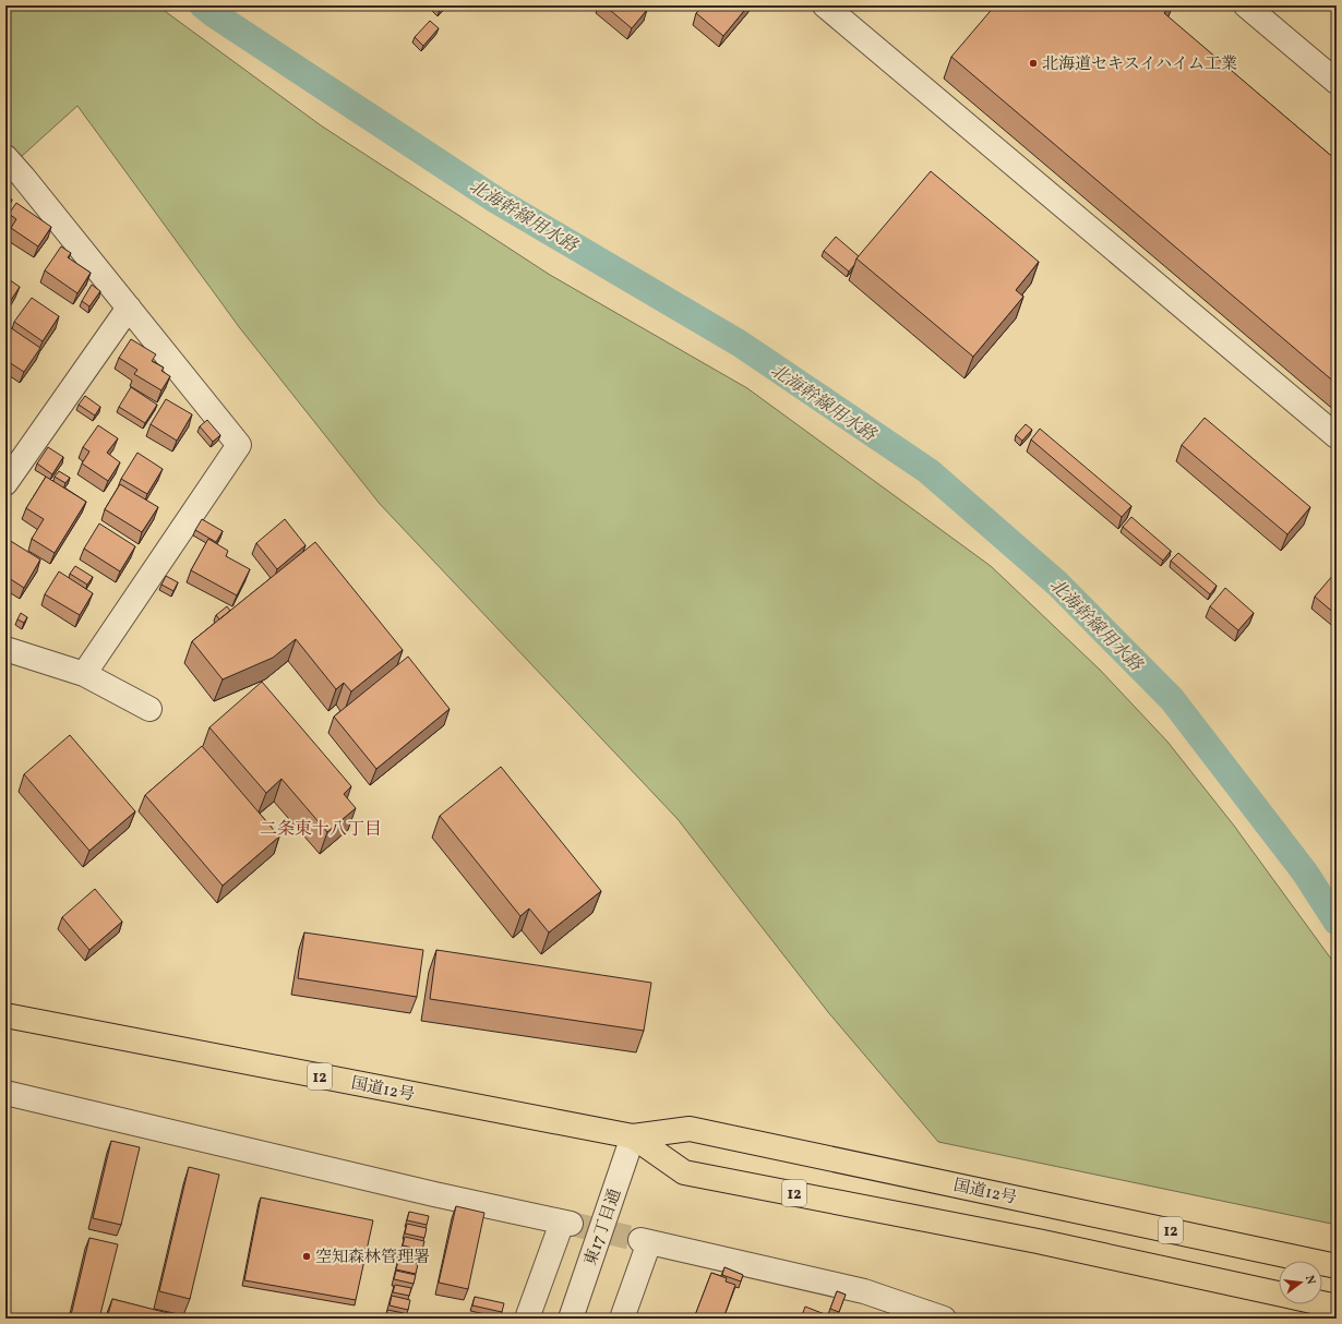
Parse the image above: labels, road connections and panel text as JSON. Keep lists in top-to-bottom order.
{
  "streets": {
    "highway": ["12", "国道12号"],
    "street": ["東17丁目通"]
  },
  "crossings": [
    ["国道12号", "東17丁目通"]
  ],
  "districts": ["二条東十八丁目"],
  "water": ["北海幹線用水路"],
  "places": ["北海道セキスイハイム工業", "空知森林管理署"],
  "north": "right"
}
